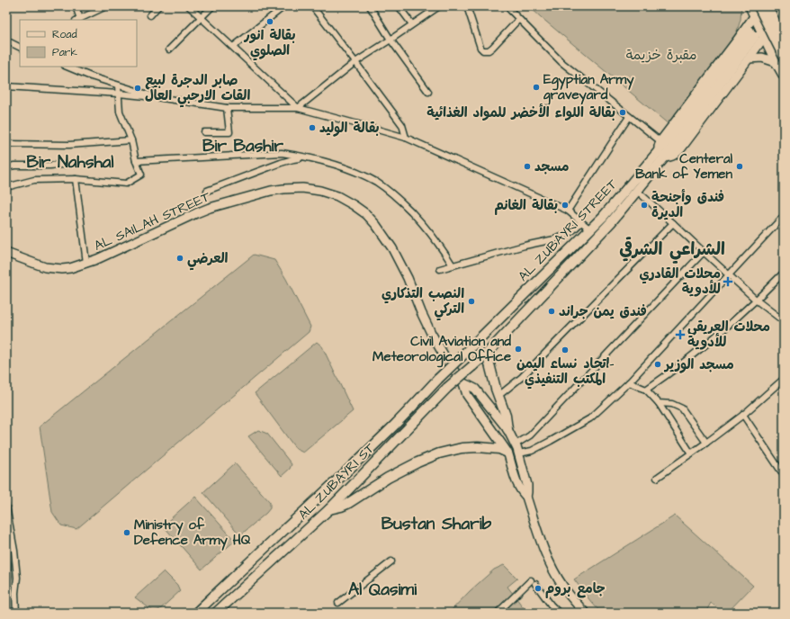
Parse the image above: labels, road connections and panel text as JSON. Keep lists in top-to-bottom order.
{
  "streets": {
    "main road": ["AL SAILAH STREET", "AL ZUBAYRI STREET", "AL ZUBAYRI ST"]
  },
  "crossings": [
    ["AL ZUBAYRI STREET", "AL ZUBAYRI ST"]
  ],
  "districts": [
    "Bir Bashir",
    "Bir Nahshal",
    "الشراعي الشرقي",
    "Bustan Sharib",
    "Al Qasimi"
  ],
  "parks": ["مقبرة خزيمة"],
  "places": {
    "other": [
      "بقالة انور الصلوي",
      "Egyptian Army graveyard",
      "صابر الدجرة لبيع القات الارحبي العال",
      "بقالة اللواء الأخضر للمواد الغذائية",
      "بقالة الوليد",
      "مسجد",
      "Centeral Bank of Yemen",
      "بقالة الغانم",
      "فندق وأجنحة الديرة",
      "العرضي",
      "النصب التذكاري التركي",
      "فندق يمن جراند",
      "Civil Aviation and Meteorological Office",
      "اتحاد نساء اليمن- المكتب التنفيذي",
      "مسجد الوزير",
      "Ministry of Defence Army HQ",
      "جامع بروم"
    ],
    "health": ["محلات القادري للأدوية", "محلات العريقي للأدوية"]
  },
  "legend": ["Road", "Park"]
}
